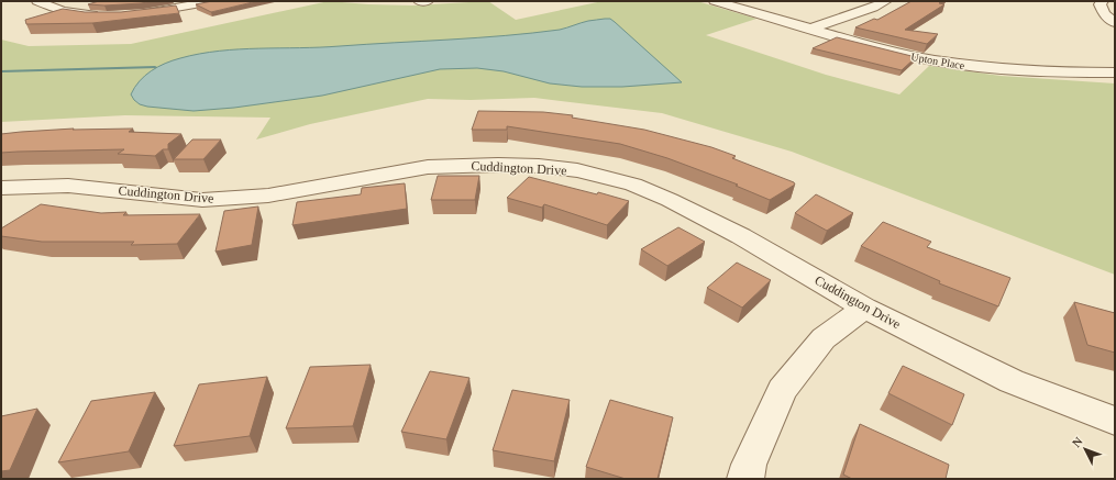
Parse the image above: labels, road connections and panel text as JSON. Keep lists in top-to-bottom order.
{
  "streets": {
    "street": ["Upton Place", "Cuddington Drive"]
  },
  "north": "top left"
}
